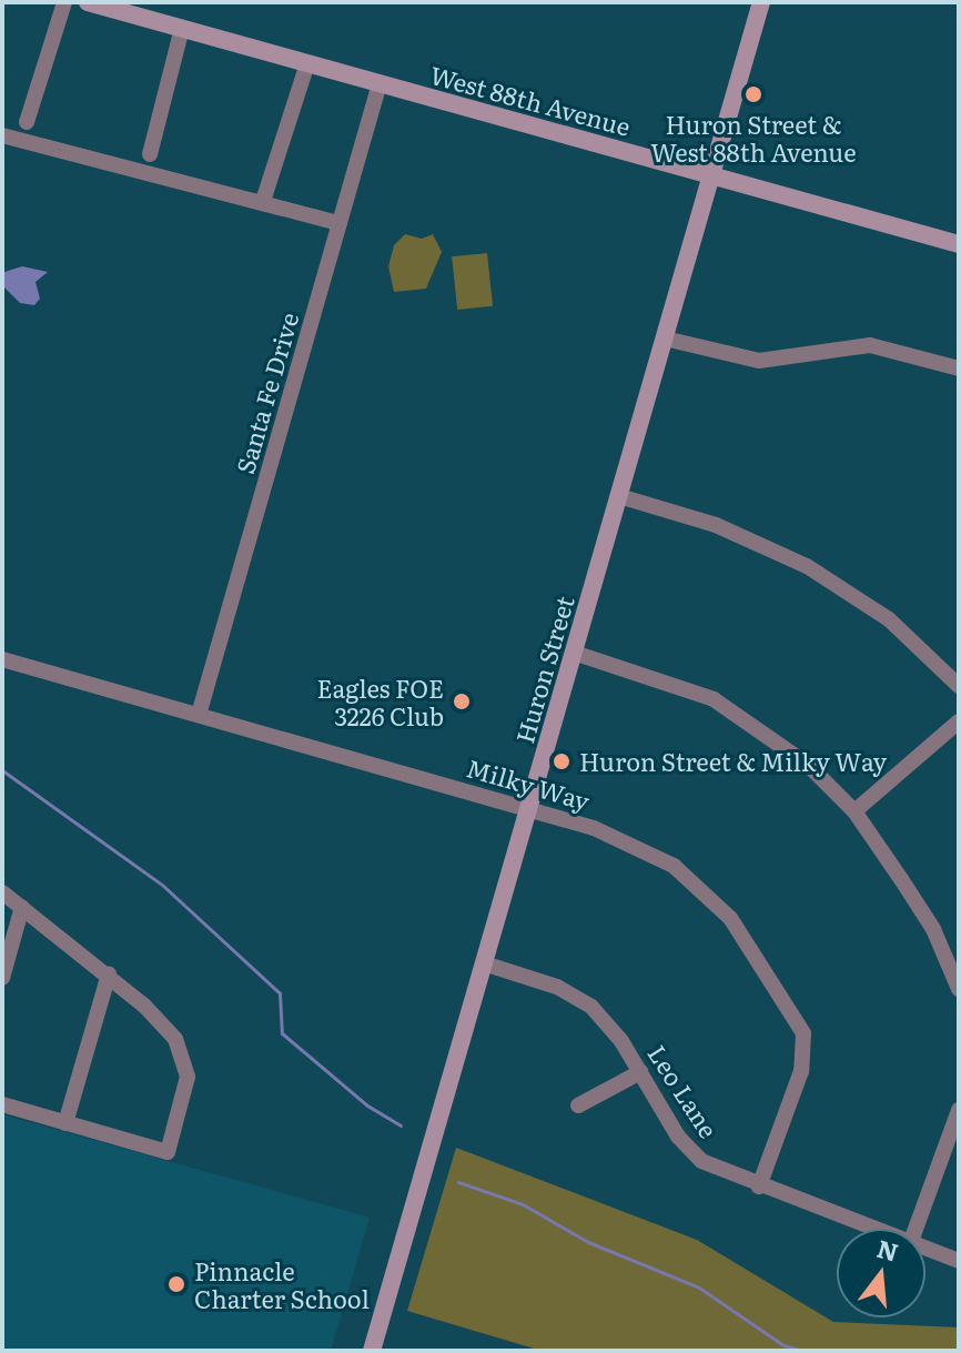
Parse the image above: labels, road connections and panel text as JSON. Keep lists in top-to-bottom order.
{
  "streets": {
    "main road": ["West 88th Avenue", "Huron Street"],
    "street": ["Santa Fe Drive", "Milky Way", "Leo Lane"]
  },
  "crossings": [
    ["West 88th Avenue", "Santa Fe Drive"],
    ["West 88th Avenue", "Huron Street"],
    ["Santa Fe Drive", "Milky Way"],
    ["Huron Street", "Milky Way"],
    ["Huron Street", "Leo Lane"],
    ["Milky Way", "Leo Lane"]
  ],
  "places": [
    "Huron Street & West 88th Avenue",
    "Eagles FOE 3226 Club",
    "Huron Street & Milky Way",
    "Pinnacle Charter School"
  ],
  "north": "top"
}
